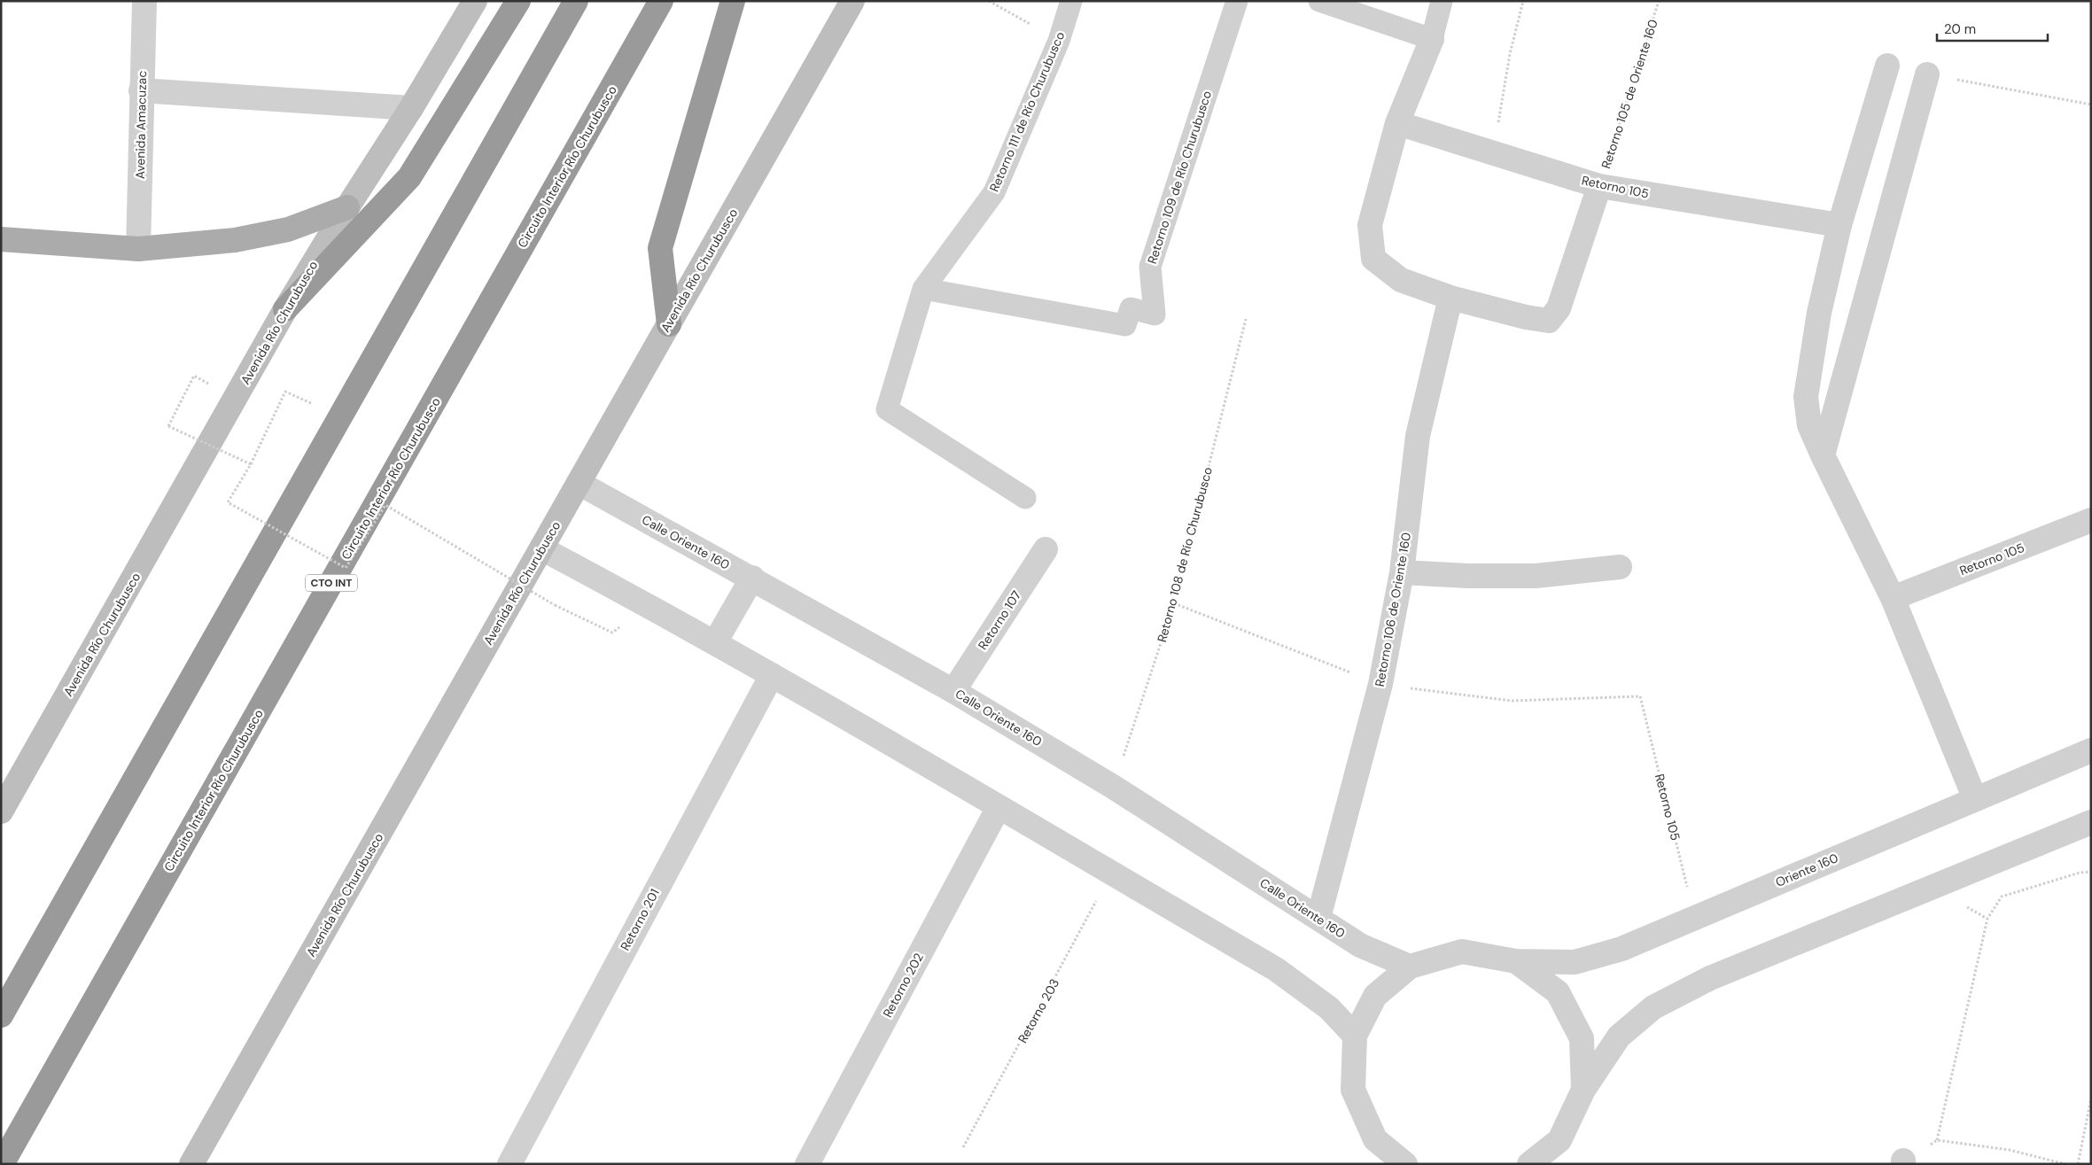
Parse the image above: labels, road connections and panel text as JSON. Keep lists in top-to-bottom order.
{
  "streets": {
    "highway": ["Circuito Interior Río Churubusco", "CTO INT"],
    "main road": ["Avenida Río Churubusco"],
    "street": [
      "Avenida Amacuzac",
      "Retorno 105",
      "Calle Oriente 160",
      "Retorno 106 de Oriente 160",
      "Retorno 107",
      "Oriente 160",
      "Retorno 201",
      "Retorno 202"
    ],
    "lane": ["Retorno 111 de Río Churubusco", "Retorno 109 de Río Churubusco"],
    "path": ["Retorno 105 de Oriente 160", "Retorno 108 de Río Churubusco", "Retorno 203"]
  },
  "crossings": [
    ["Retorno 105 de Oriente 160", "Retorno 105"],
    ["Retorno 111 de Río Churubusco", "Retorno 109 de Río Churubusco"],
    ["Retorno 105", "Oriente 160"],
    ["Avenida Río Churubusco", "Calle Oriente 160"],
    ["Calle Oriente 160", "Retorno 108 de Río Churubusco"],
    ["Calle Oriente 160", "Retorno 106 de Oriente 160"],
    ["Calle Oriente 160", "Retorno 107"],
    ["Calle Oriente 160", "Oriente 160"]
  ],
  "scale_bar": "20 m"
}
